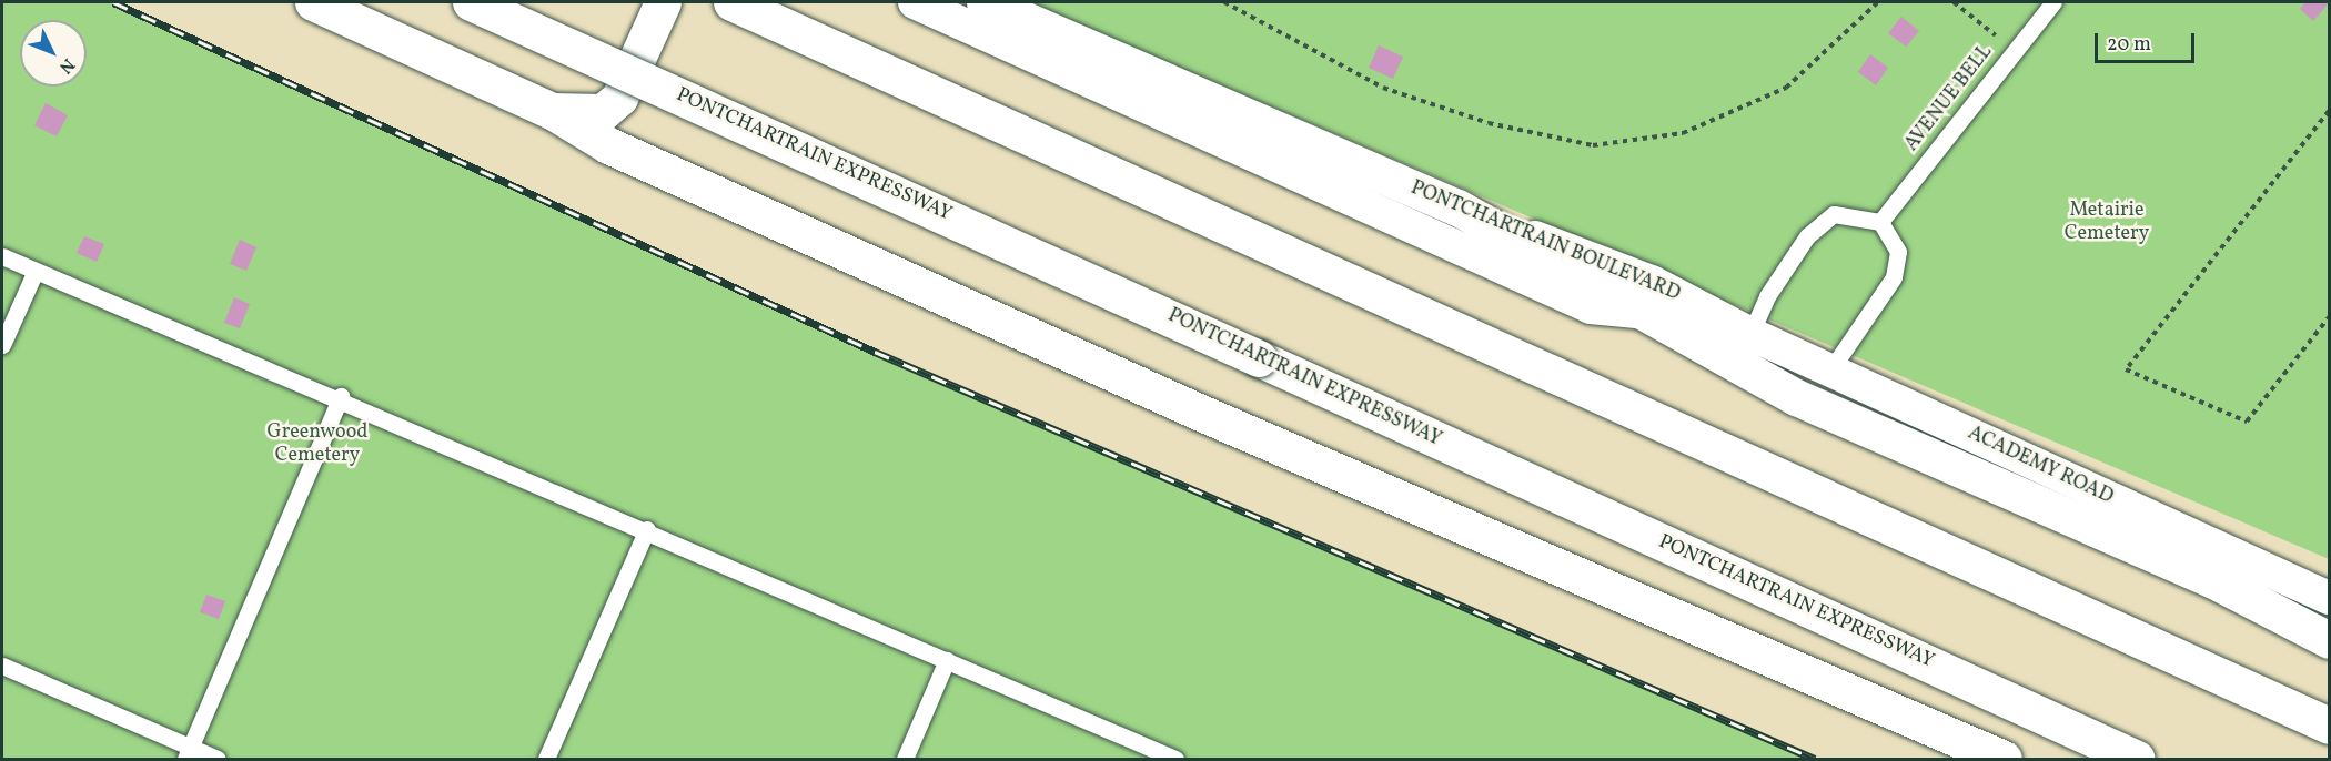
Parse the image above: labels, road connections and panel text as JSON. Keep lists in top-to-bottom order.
{
  "streets": {
    "main road": ["PONTCHARTRAIN EXPRESSWAY", "PONTCHARTRAIN BOULEVARD"],
    "street": ["ACADEMY ROAD"],
    "lane": ["AVENUE BELL"]
  },
  "crossings": [
    ["PONTCHARTRAIN BOULEVARD", "ACADEMY ROAD"]
  ],
  "parks": ["Metairie Cemetery", "Greenwood Cemetery"],
  "scale_bar": "20 m",
  "north": "bottom right"
}
